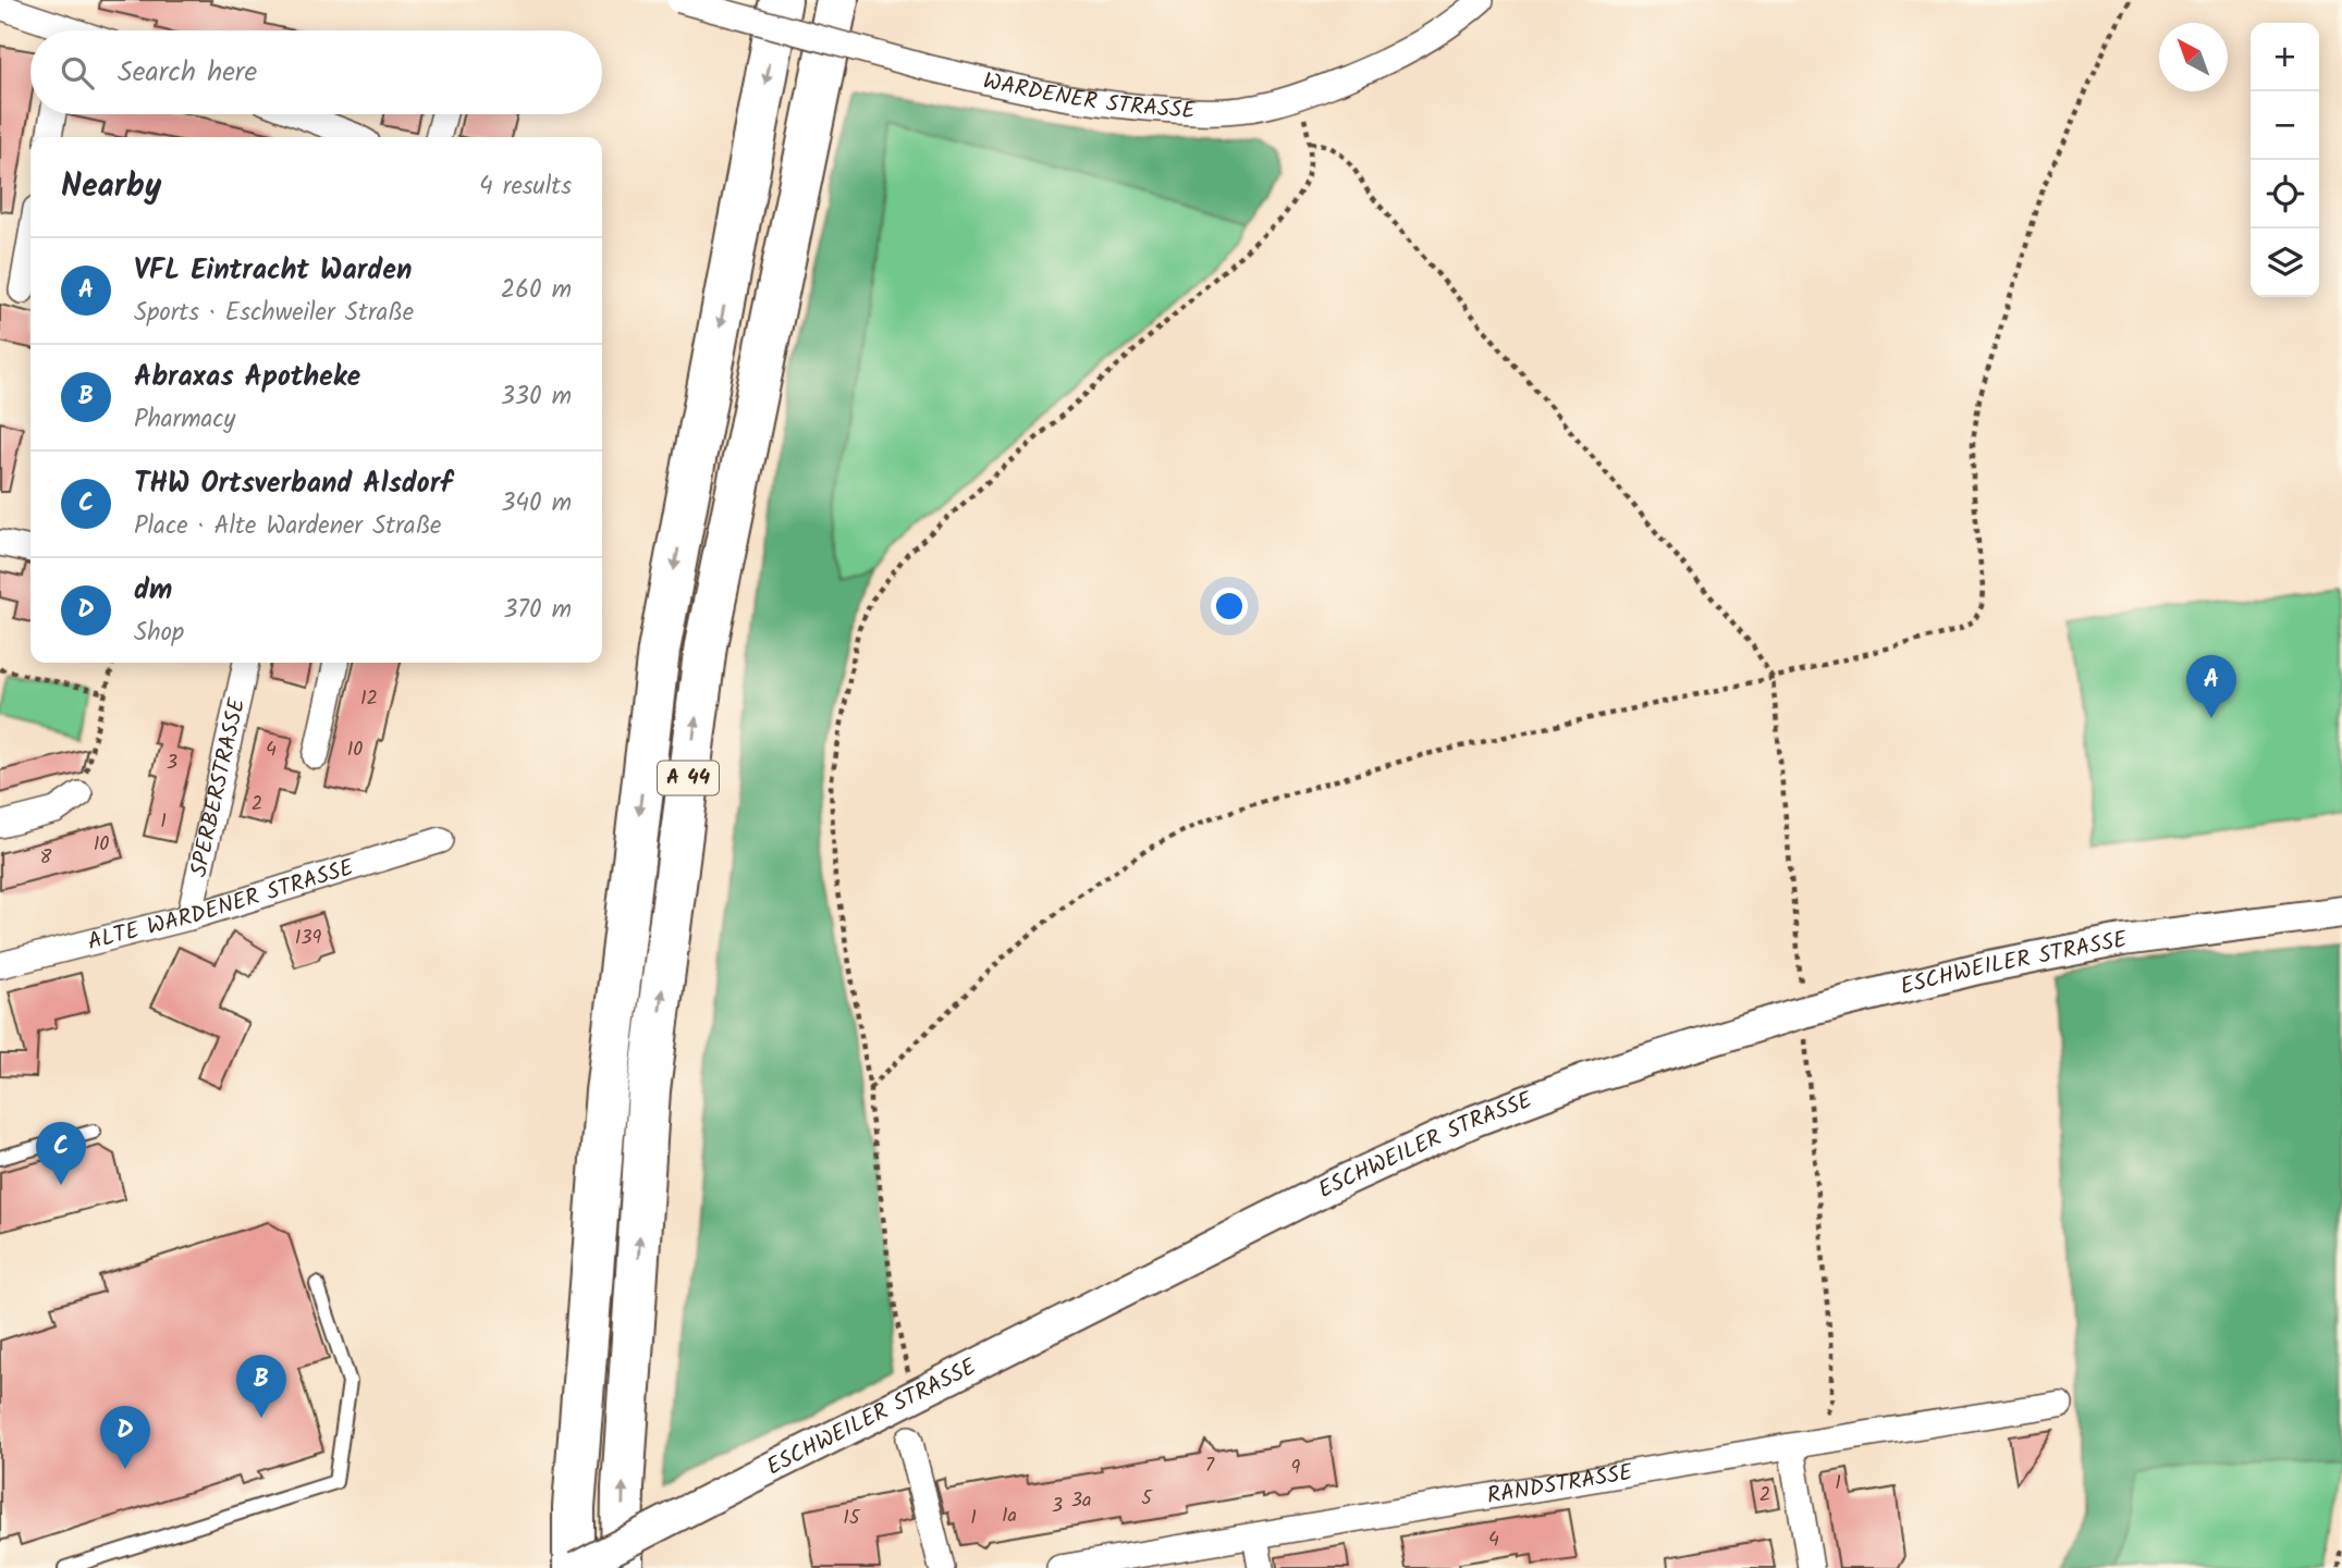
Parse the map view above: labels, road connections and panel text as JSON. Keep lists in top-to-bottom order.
{
  "streets": {
    "highway": ["A 44"],
    "street": [
      "WARDENER STRASSE",
      "SPERBERSTRASSE",
      "ALTE WARDENER STRASSE",
      "ESCHWEILER STRASSE",
      "RANDSTRASSE"
    ]
  },
  "crossings": [
    ["A 44", "ESCHWEILER STRASSE"],
    ["SPERBERSTRASSE", "ALTE WARDENER STRASSE"]
  ],
  "house_numbers": [
    "12",
    "4",
    "10",
    "3",
    "2",
    "1",
    "10",
    "8",
    "139",
    "7",
    "9",
    "1",
    "2",
    "5",
    "3a",
    "3",
    "1a",
    "15",
    "1",
    "4"
  ],
  "north": "top left",
  "page": {
    "map_buttons": ["+", "−"],
    "search": "Search here",
    "heading": ["Nearby", "4 results"],
    "list": [
      {
        "mark": "A",
        "name": "VFL Eintracht Warden",
        "note": "Sports · Eschweiler Straße",
        "value": "260 m"
      },
      {
        "mark": "B",
        "name": "Abraxas Apotheke",
        "note": "Pharmacy",
        "value": "330 m"
      },
      {
        "mark": "C",
        "name": "THW Ortsverband Alsdorf",
        "note": "Place · Alte Wardener Straße",
        "value": "340 m"
      },
      {
        "mark": "D",
        "name": "dm",
        "note": "Shop",
        "value": "370 m"
      }
    ],
    "pins": [
      "A",
      "C",
      "B",
      "D"
    ]
  }
}
